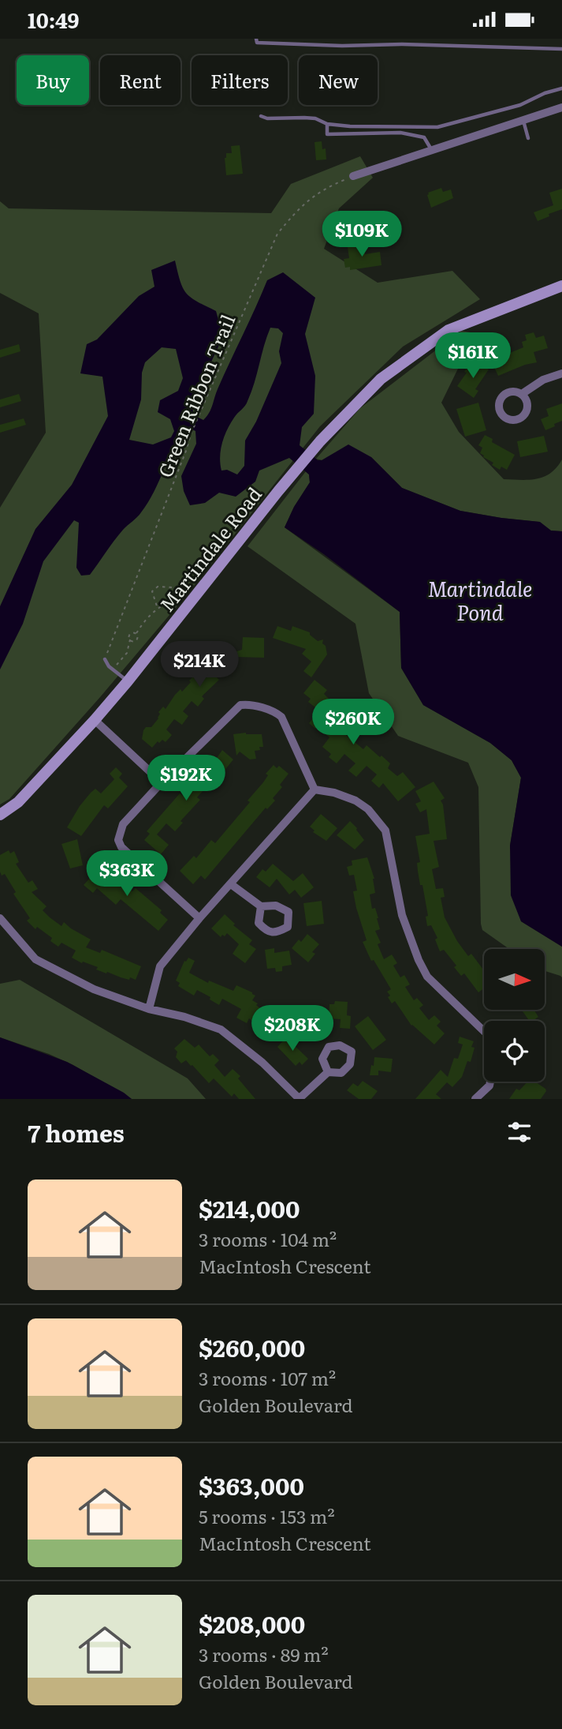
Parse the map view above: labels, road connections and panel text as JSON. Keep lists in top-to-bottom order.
{
  "streets": {
    "main road": ["Martindale Road"],
    "path": ["Green Ribbon Trail"]
  },
  "water": ["Martindale Pond"],
  "north": "right",
  "page": {
    "status": "10:49",
    "chip": [
      "Buy",
      "Rent",
      "Filters",
      "New"
    ],
    "price": [
      "$109K",
      "$161K",
      "$214K",
      "$260K",
      "$192K",
      "$363K",
      "$208K"
    ],
    "heading": "7 homes",
    "list": [
      {
        "name": "$214,000",
        "note": "3 rooms · 104 m² · MacIntosh Crescent"
      },
      {
        "name": "$260,000",
        "note": "3 rooms · 107 m² · Golden Boulevard"
      },
      {
        "name": "$363,000",
        "note": "5 rooms · 153 m² · MacIntosh Crescent"
      },
      {
        "name": "$208,000",
        "note": "3 rooms · 89 m² · Golden Boulevard"
      }
    ]
  }
}
